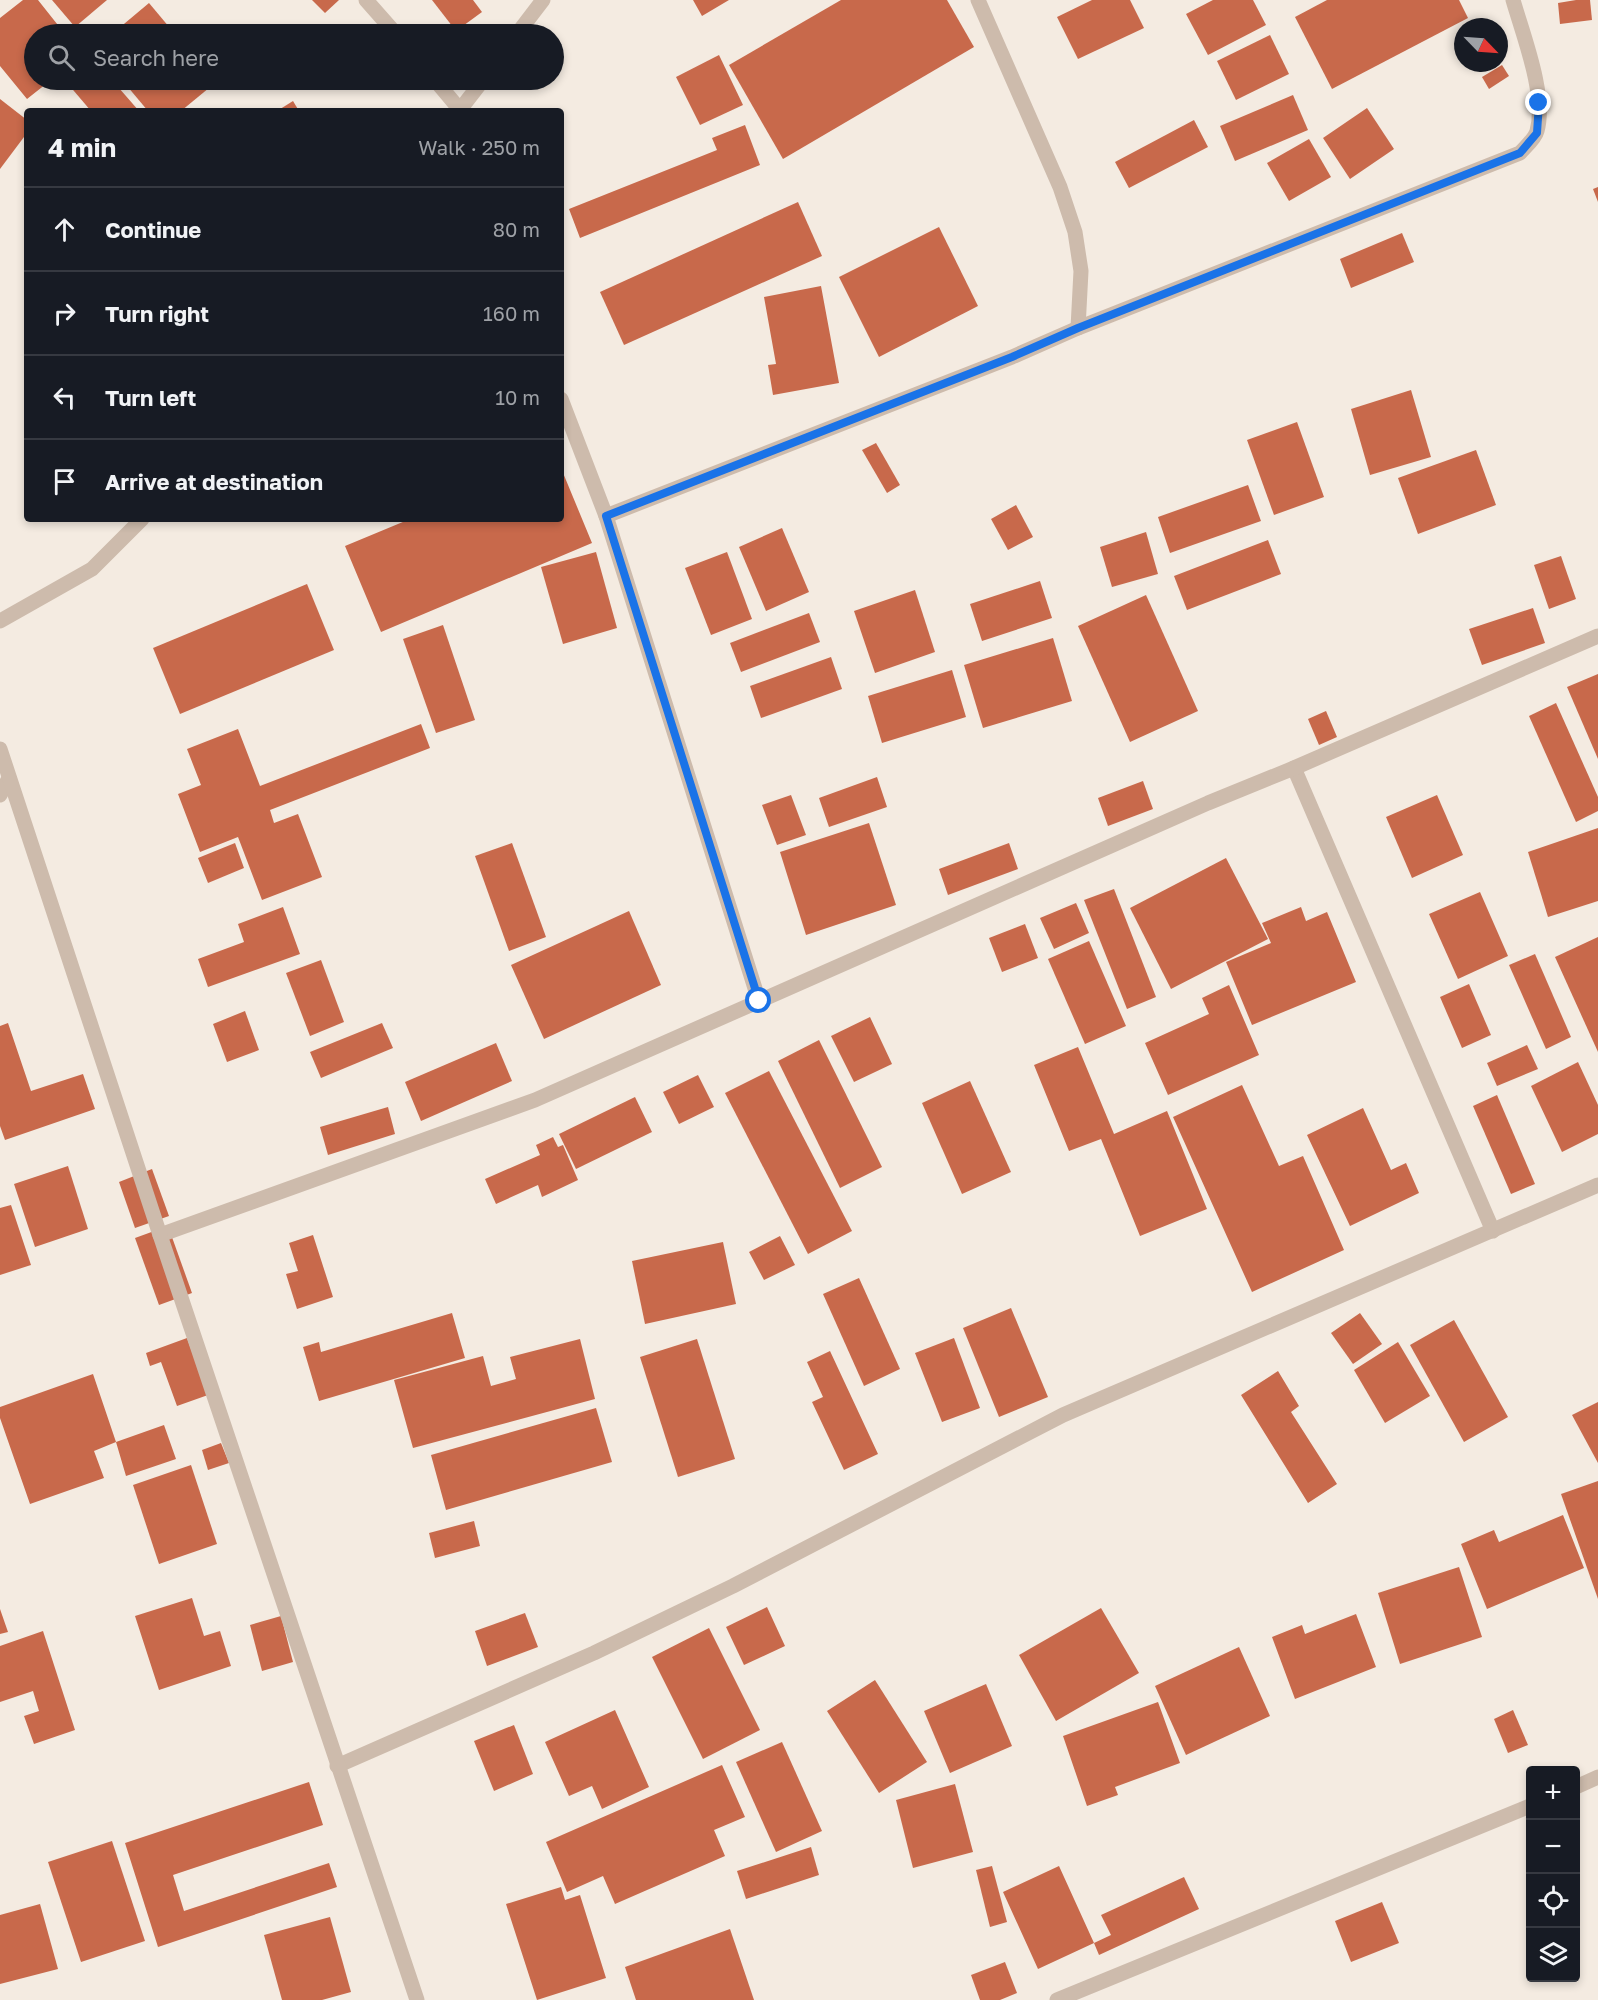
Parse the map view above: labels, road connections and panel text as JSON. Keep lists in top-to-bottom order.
{
  "north": "bottom right",
  "page": {
    "search": "Search here",
    "heading": ["4 min", "Walk · 250 m"],
    "list": [
      ["Continue", "80 m"],
      ["Turn right", "160 m"],
      ["Turn left", "10 m"],
      "Arrive at destination"
    ],
    "map_buttons": ["+", "−"]
  }
}
